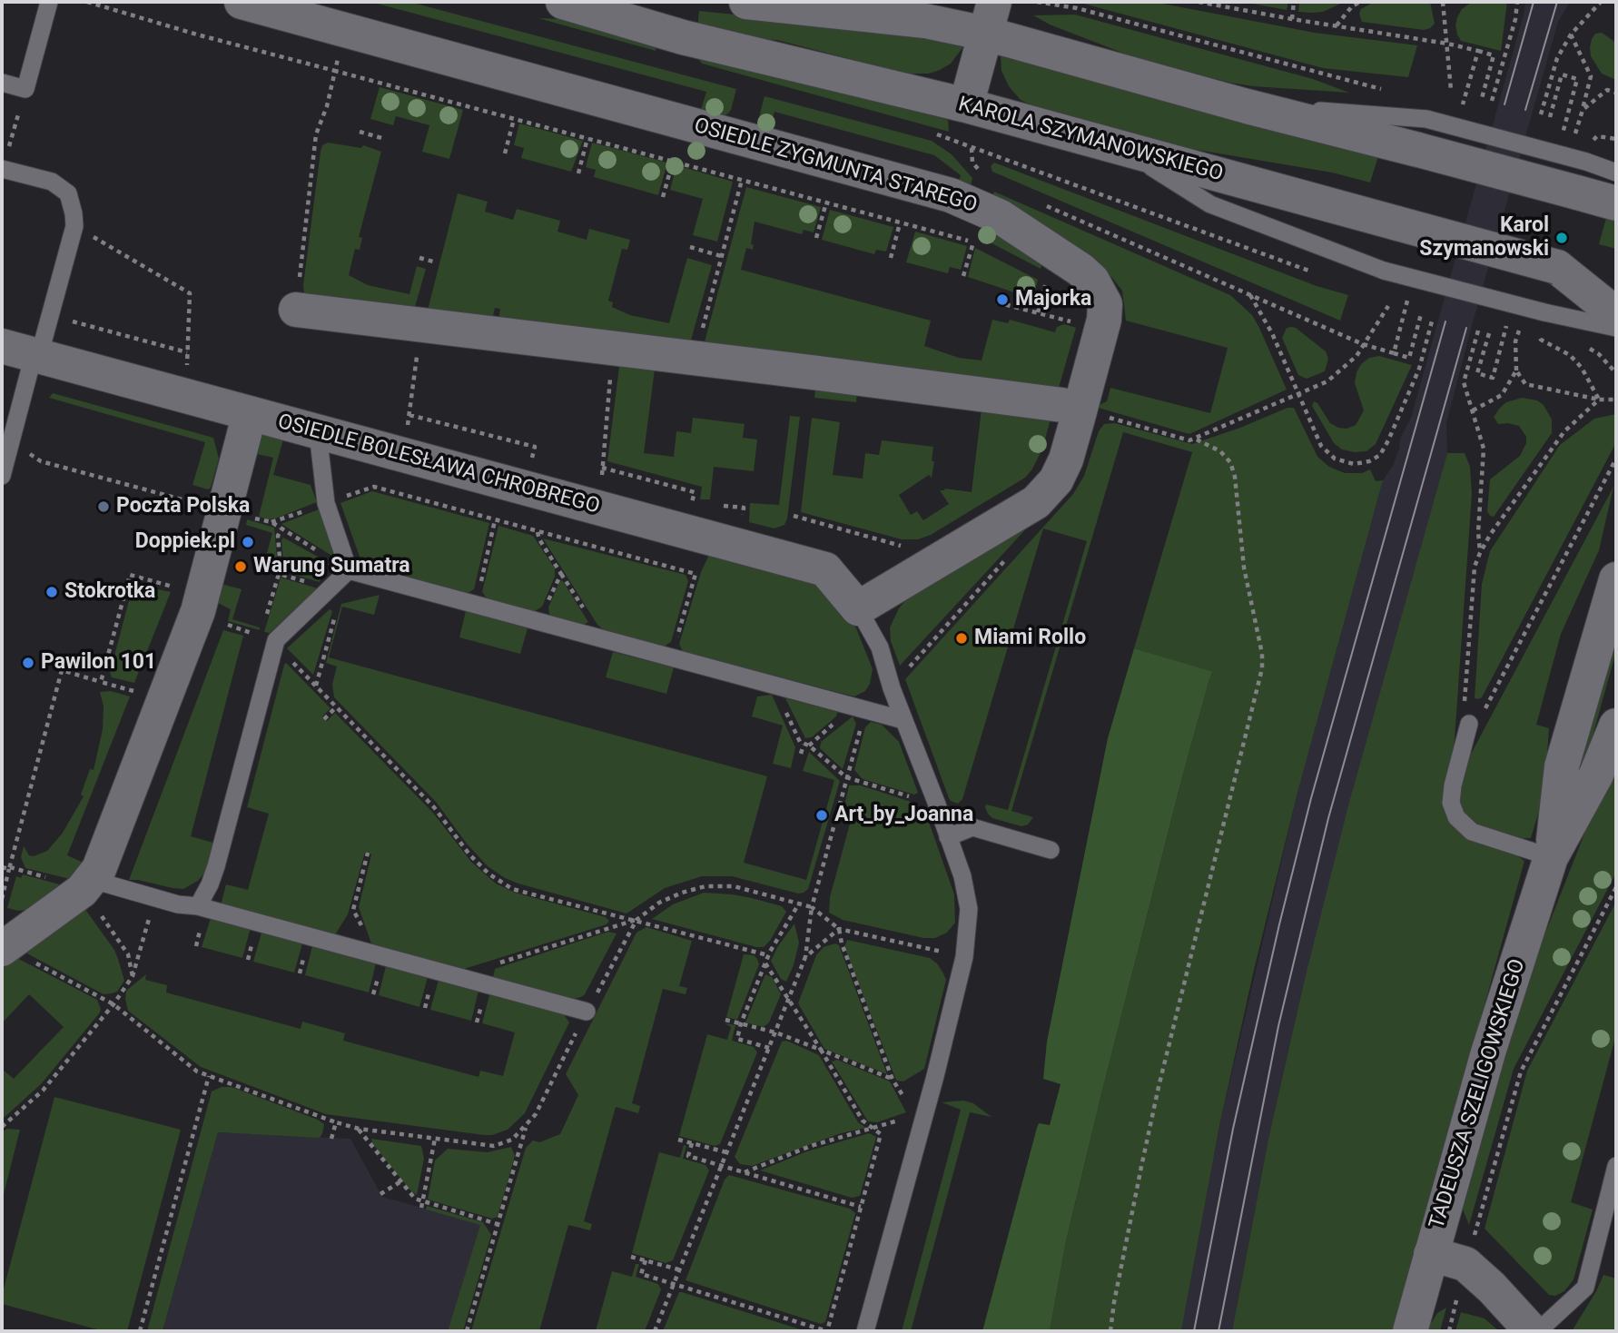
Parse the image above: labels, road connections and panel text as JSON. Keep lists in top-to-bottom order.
{
  "streets": {
    "street": [
      "KAROLA SZYMANOWSKIEGO",
      "OSIEDLE ZYGMUNTA STAREGO",
      "OSIEDLE BOLESŁAWA CHROBREGO",
      "TADEUSZA SZELIGOWSKIEGO"
    ]
  },
  "crossings": [
    ["OSIEDLE ZYGMUNTA STAREGO", "OSIEDLE BOLESŁAWA CHROBREGO"]
  ],
  "places": [
    "Karol Szymanowski",
    "Majorka",
    "Poczta Polska",
    "Doppiek.pl",
    "Warung Sumatra",
    "Stokrotka",
    "Miami Rollo",
    "Pawilon 101",
    "Art_by_Joanna"
  ]
}
